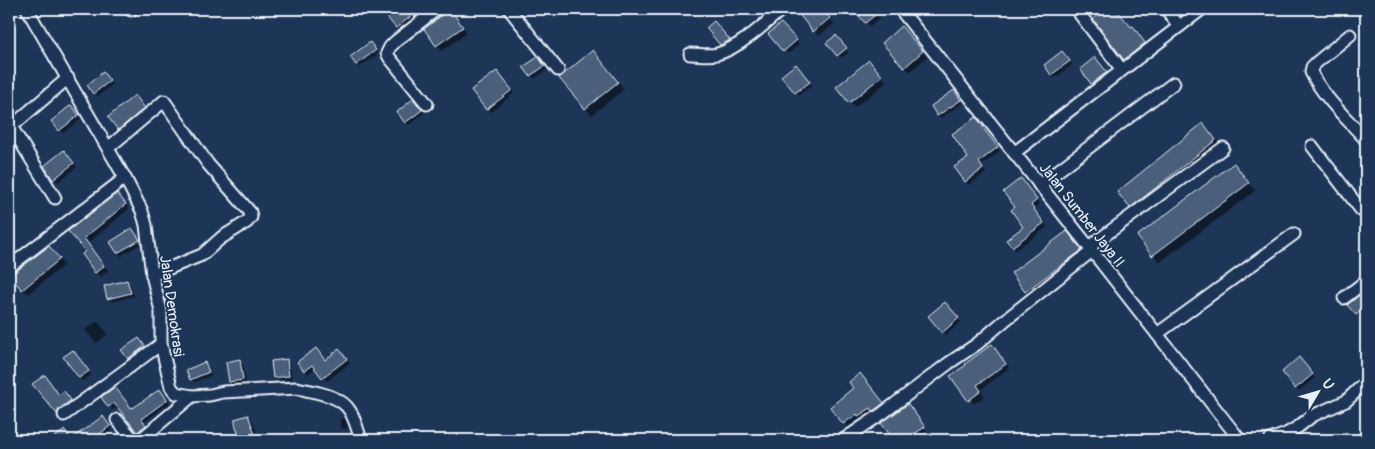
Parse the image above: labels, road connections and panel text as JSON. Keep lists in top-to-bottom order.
{
  "streets": {
    "street": ["Jalan Sumber Jaya II", "Jalan Demokrasi"]
  },
  "north": "top right"
}
